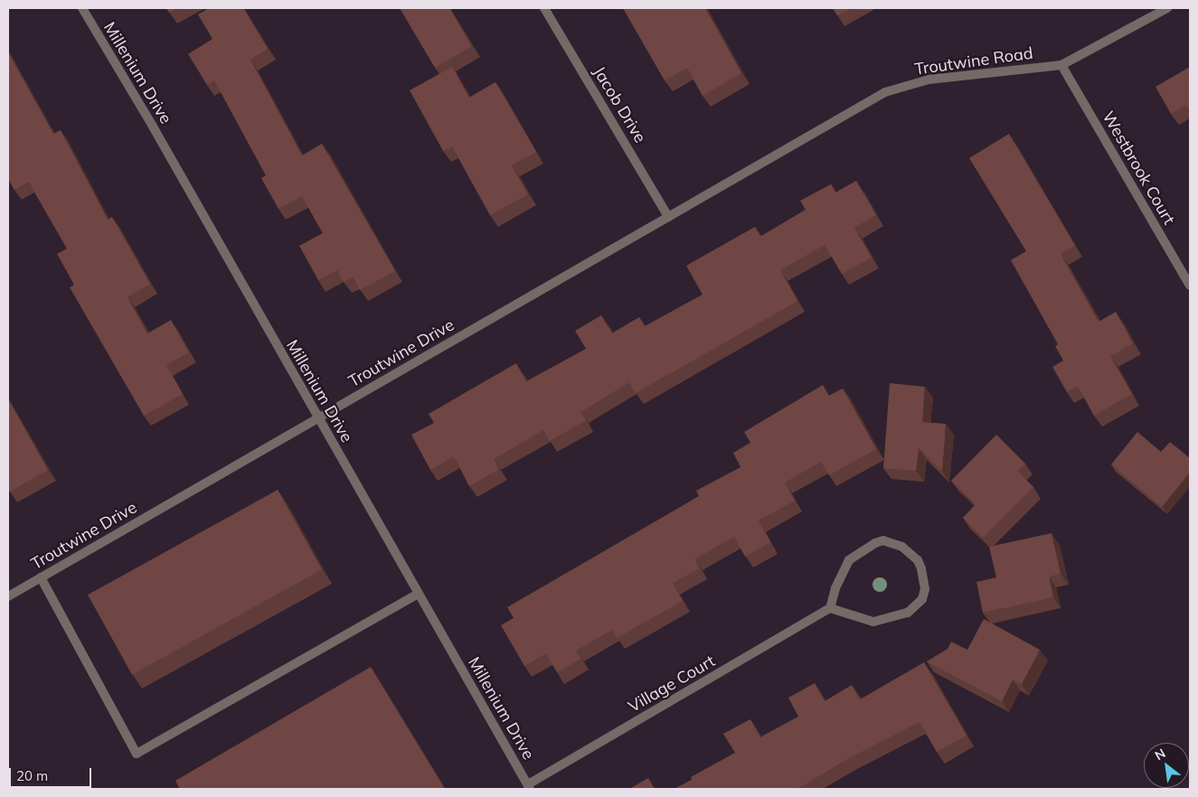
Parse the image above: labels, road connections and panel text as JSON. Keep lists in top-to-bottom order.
{
  "streets": {
    "street": [
      "Troutwine Road",
      "Millenium Drive",
      "Jacob Drive",
      "Westbrook Court",
      "Troutwine Drive",
      "Village Court"
    ]
  },
  "crossings": [
    ["Troutwine Road", "Jacob Drive"],
    ["Troutwine Road", "Westbrook Court"],
    ["Troutwine Road", "Troutwine Drive"],
    ["Millenium Drive", "Troutwine Drive"],
    ["Millenium Drive", "Village Court"],
    ["Jacob Drive", "Troutwine Drive"]
  ],
  "scale_bar": "20 m",
  "north": "top left"
}
